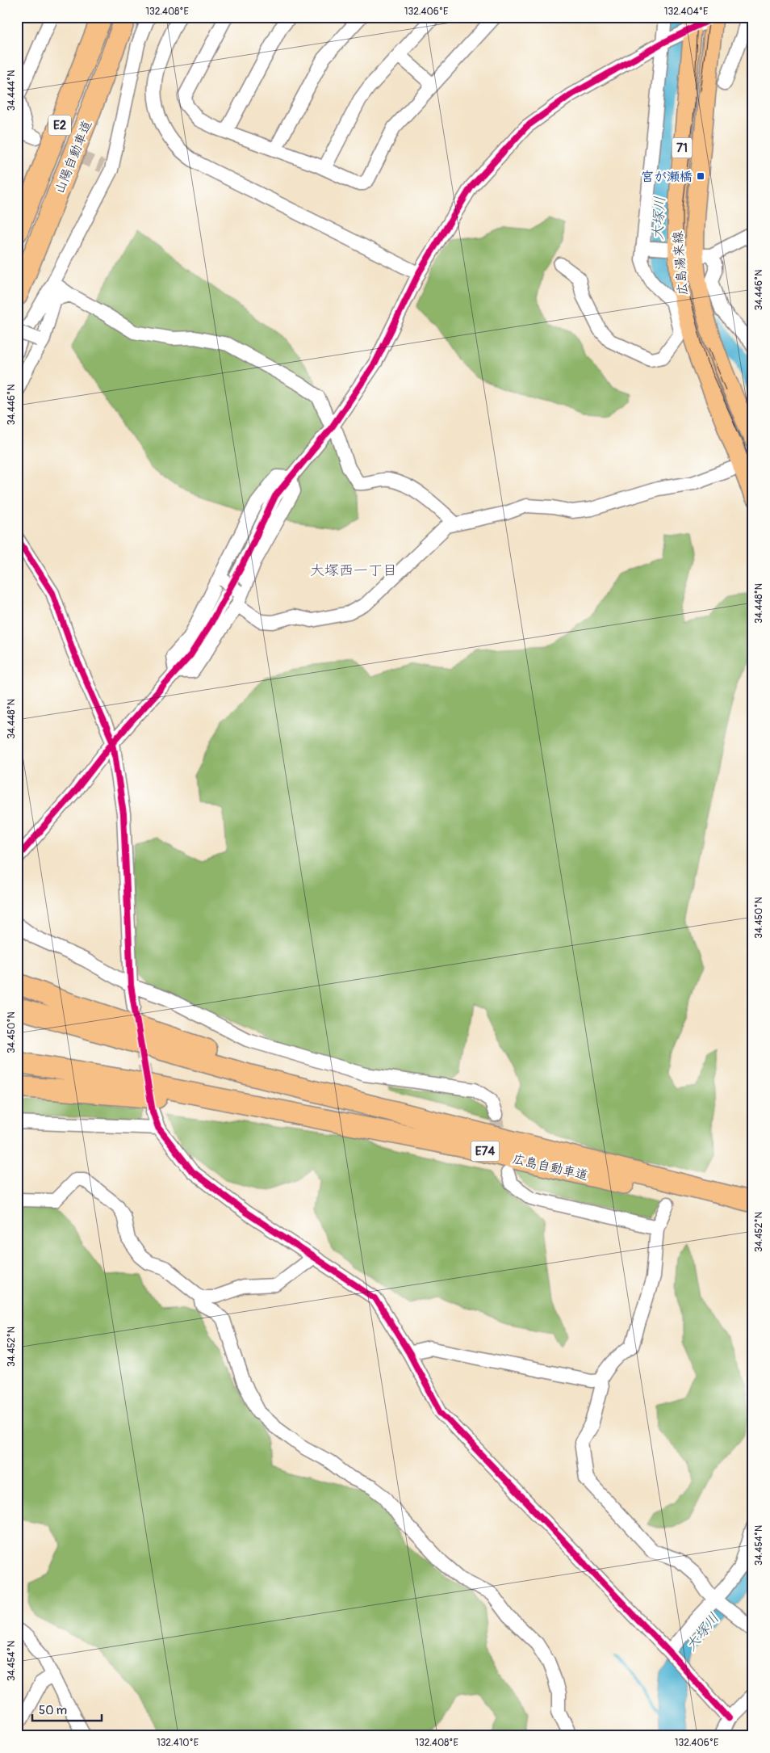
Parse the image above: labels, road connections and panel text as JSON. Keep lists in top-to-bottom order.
{
  "streets": {
    "highway": [
      "E2",
      "山陽自動車道",
      "E74",
      "広島自動車道"
    ],
    "main road": ["71", "広島湯来線"]
  },
  "districts": ["大塚西一丁目"],
  "water": ["大塚川"],
  "places": {
    "transit": ["宮が瀬橋"]
  },
  "scale_bar": "50 m",
  "coordinates": [
    "132.408°E",
    "132.406°E",
    "132.404°E",
    "34.444°N",
    "34.446°N",
    "34.448°N",
    "34.450°N",
    "34.452°N",
    "34.454°N",
    "132.410°E"
  ]
}
